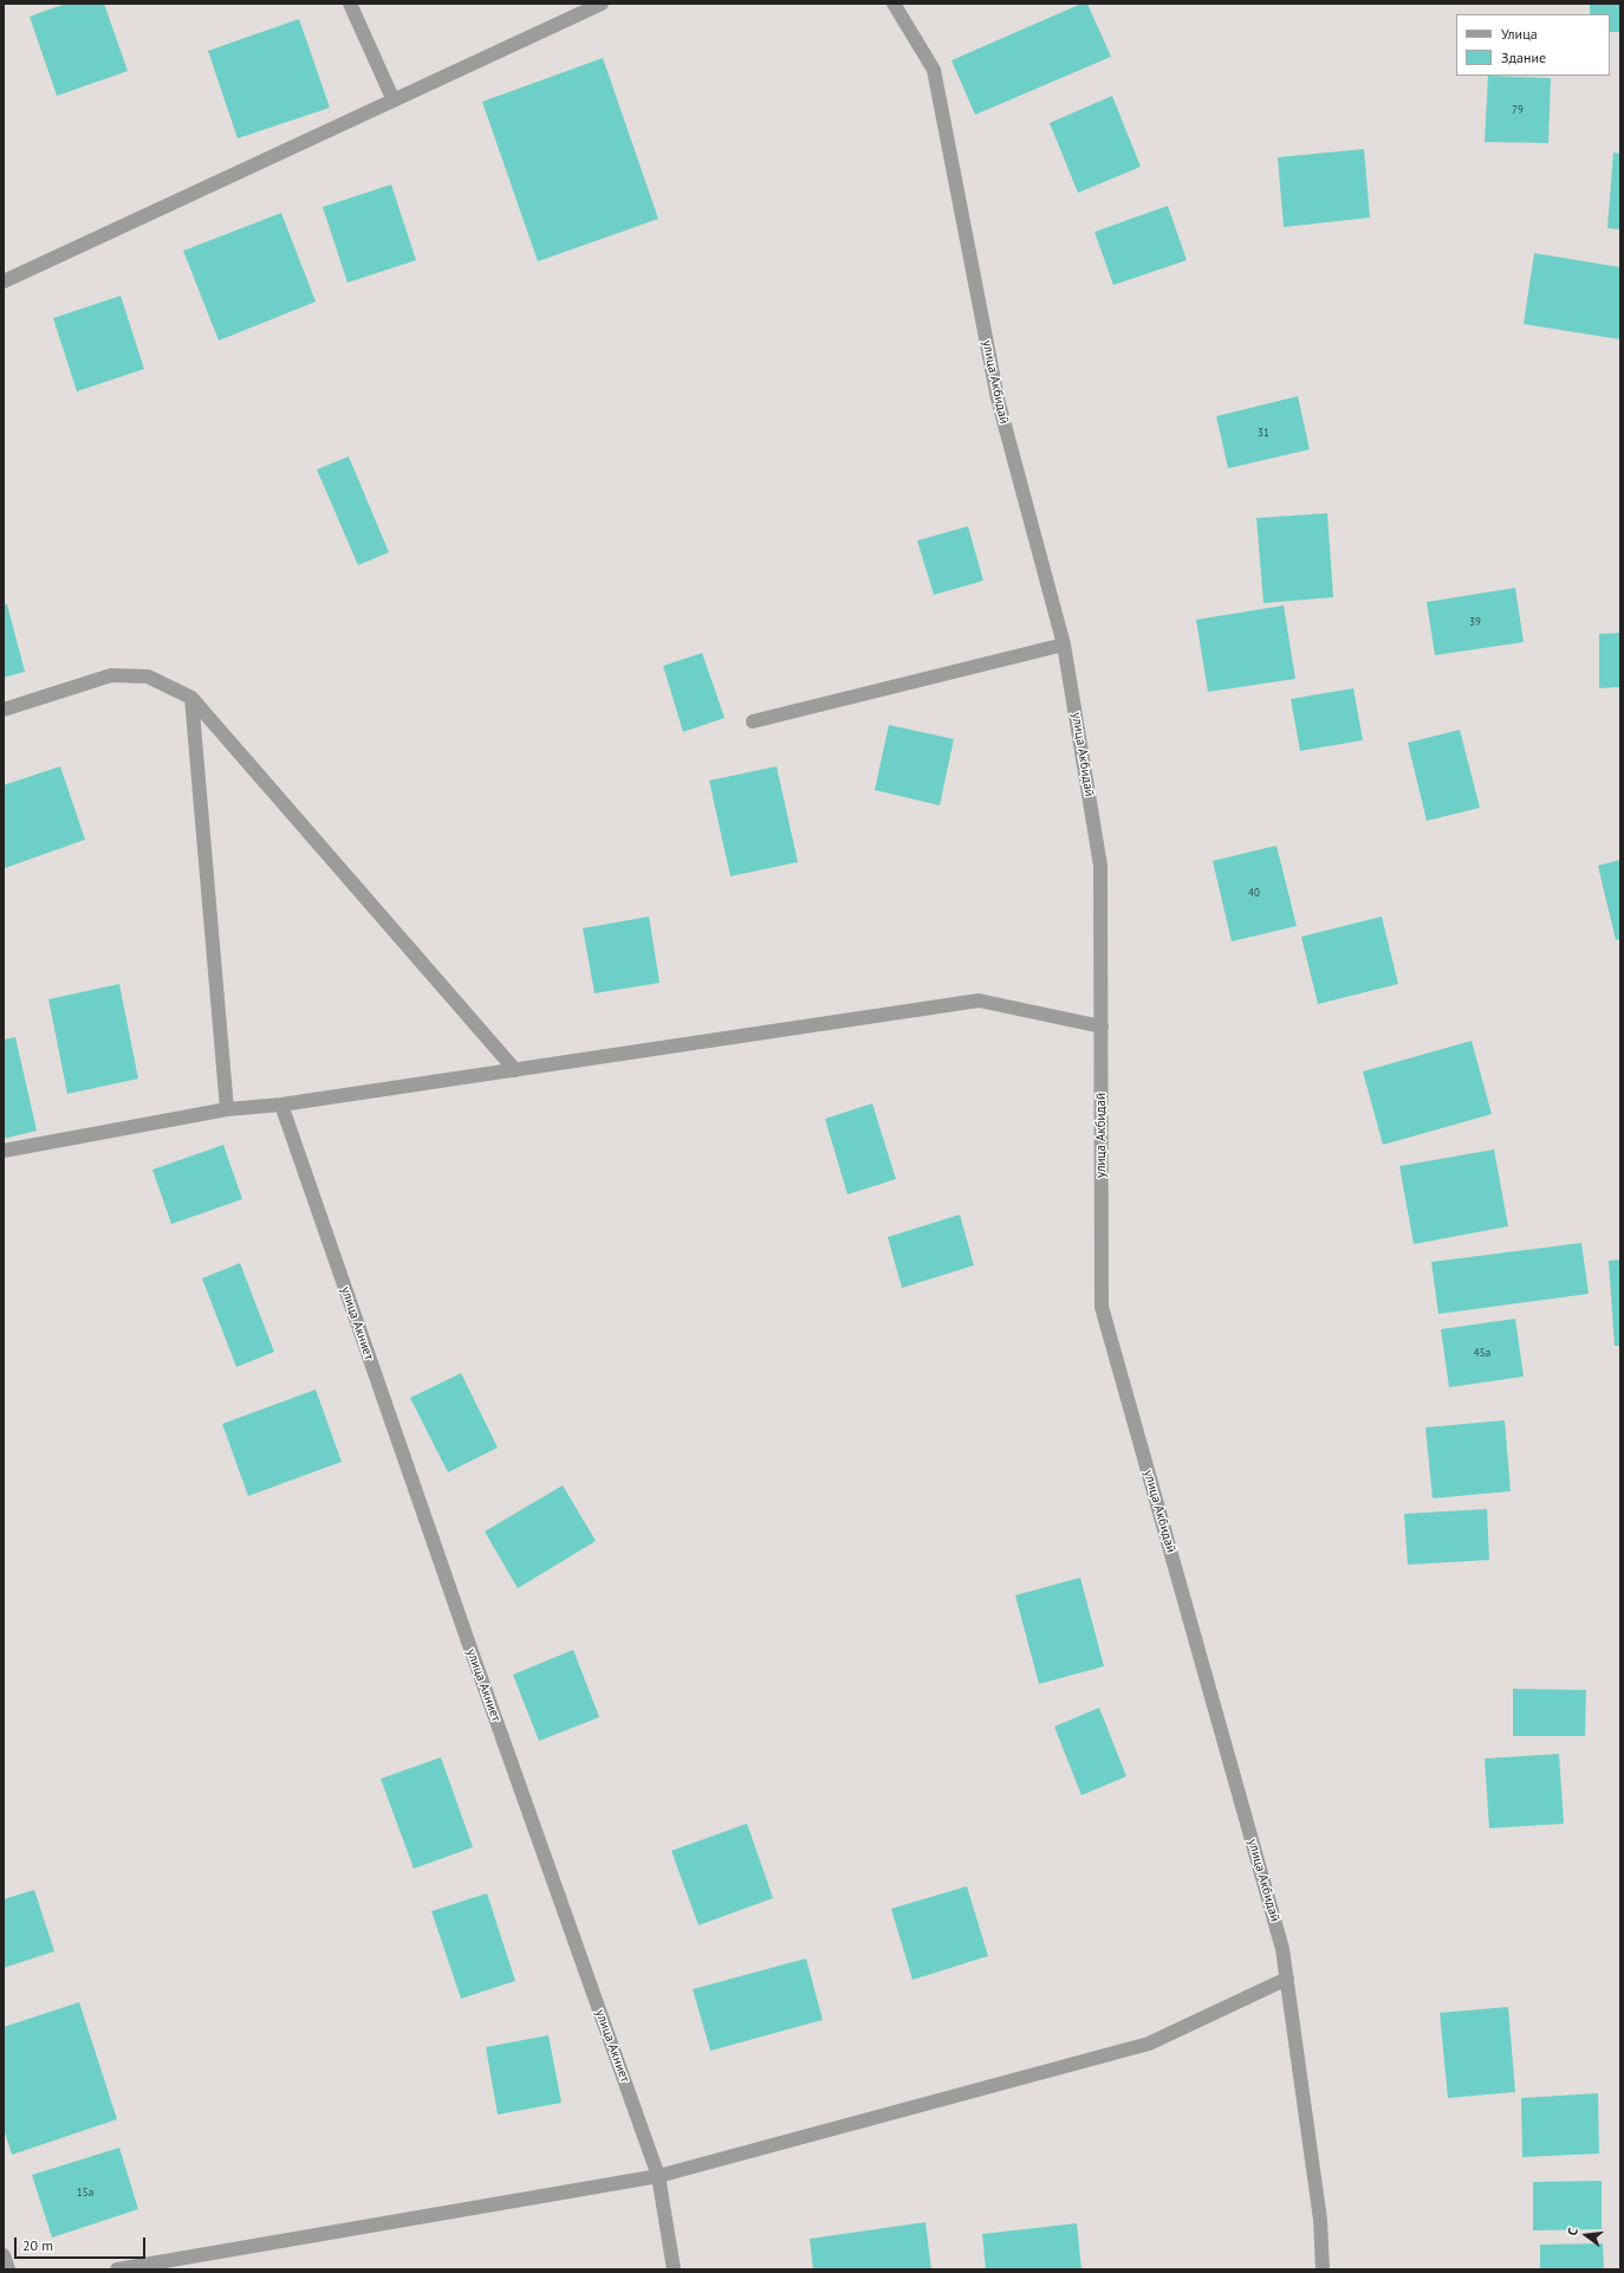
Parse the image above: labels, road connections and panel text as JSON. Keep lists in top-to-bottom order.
{
  "streets": {
    "street": ["улица Акбидай", "улица Акниет"]
  },
  "house_numbers": [
    "79",
    "31",
    "39",
    "40",
    "45а",
    "15а"
  ],
  "legend": ["Улица", "Здание"],
  "scale_bar": "20 m",
  "north": "left"
}
